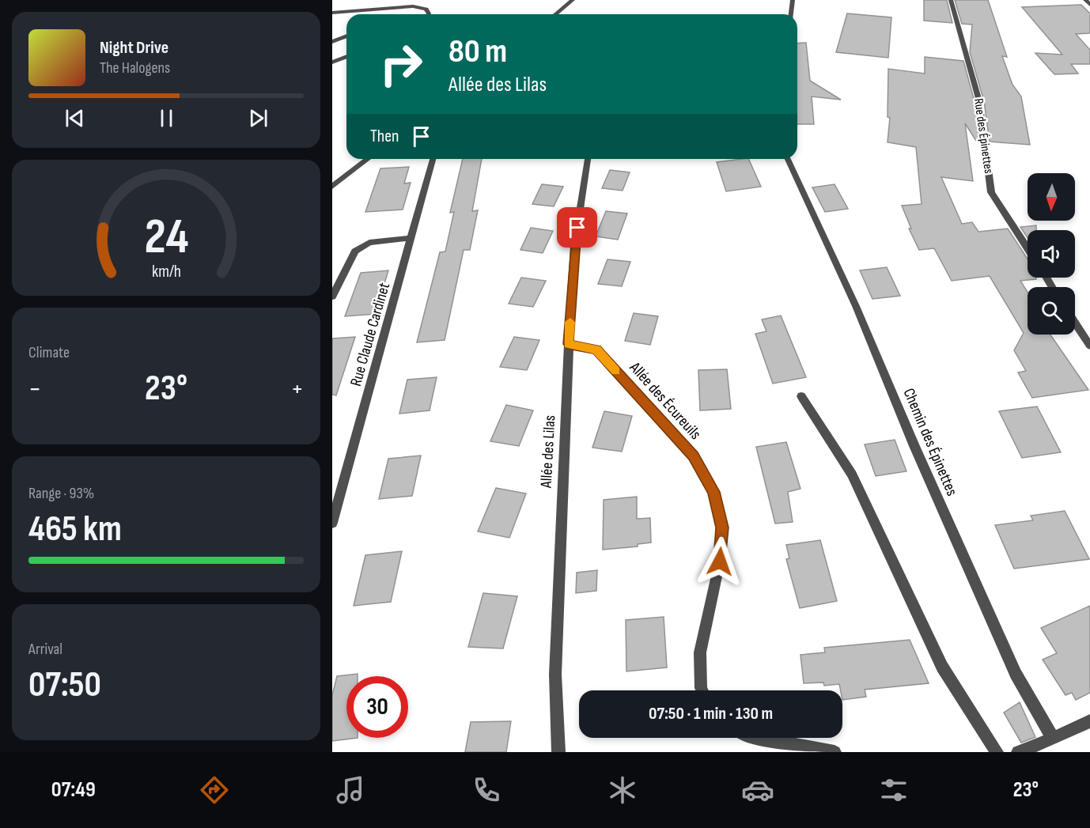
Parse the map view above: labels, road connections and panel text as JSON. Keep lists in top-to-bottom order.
{
  "streets": {
    "street": [
      "Rue des Épinettes",
      "Rue Claude Cardinet",
      "Allée des Écureuils",
      "Chemin des Épinettes",
      "Allée des Lilas"
    ]
  },
  "crossings": [
    ["Allée des Écureuils", "Allée des Lilas"]
  ],
  "north": "bottom",
  "page": {
    "turn": ["80 m", "Allée des Lilas"],
    "song": ["Night Drive", "The Halogens"],
    "then": "Then",
    "tile": [
      "Climate",
      ["Range · 93%", "465 km"],
      ["Arrival", "07:50"]
    ],
    "heat": ["−", "23°", "+"],
    "limit": "30",
    "trip": "07:50 · 1 min · 130 m",
    "tabs": ["07:49", "23°"],
    "gauge": ["24", "km/h"]
  }
}
